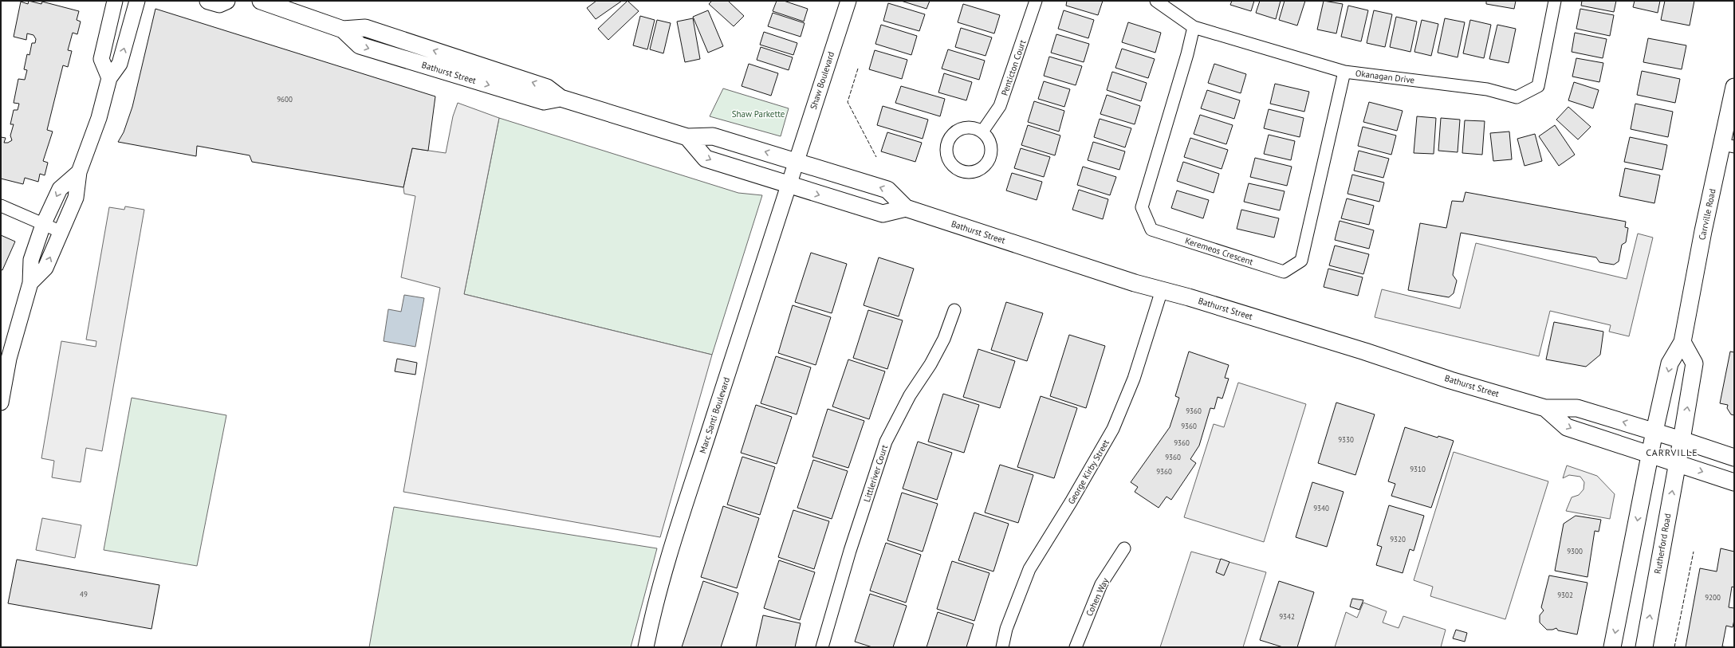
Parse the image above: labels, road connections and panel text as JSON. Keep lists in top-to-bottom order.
{
  "streets": {
    "main road": ["Bathurst Street", "Carrville Road", "Rutherford Road"],
    "street": [
      "Penticton Court",
      "Okanagan Drive",
      "Shaw Boulevard",
      "Keremeos Crescent",
      "Marc Santi Boulevard",
      "George Kirby Street",
      "Littleriver Court",
      "Cohen Way"
    ]
  },
  "crossings": [
    ["Bathurst Street", "Shaw Boulevard"],
    ["Bathurst Street", "Carrville Road"],
    ["Bathurst Street", "George Kirby Street"],
    ["Bathurst Street", "Rutherford Road"],
    ["Okanagan Drive", "Keremeos Crescent"],
    ["Shaw Boulevard", "Marc Santi Boulevard"]
  ],
  "districts": ["CARRVILLE"],
  "parks": ["Shaw Parkette"],
  "house_numbers": [
    "9600",
    "9360",
    "9360",
    "9330",
    "9360",
    "9360",
    "9310",
    "9360",
    "9340",
    "9320",
    "9300",
    "49",
    "9302",
    "9200",
    "9342"
  ]
}
